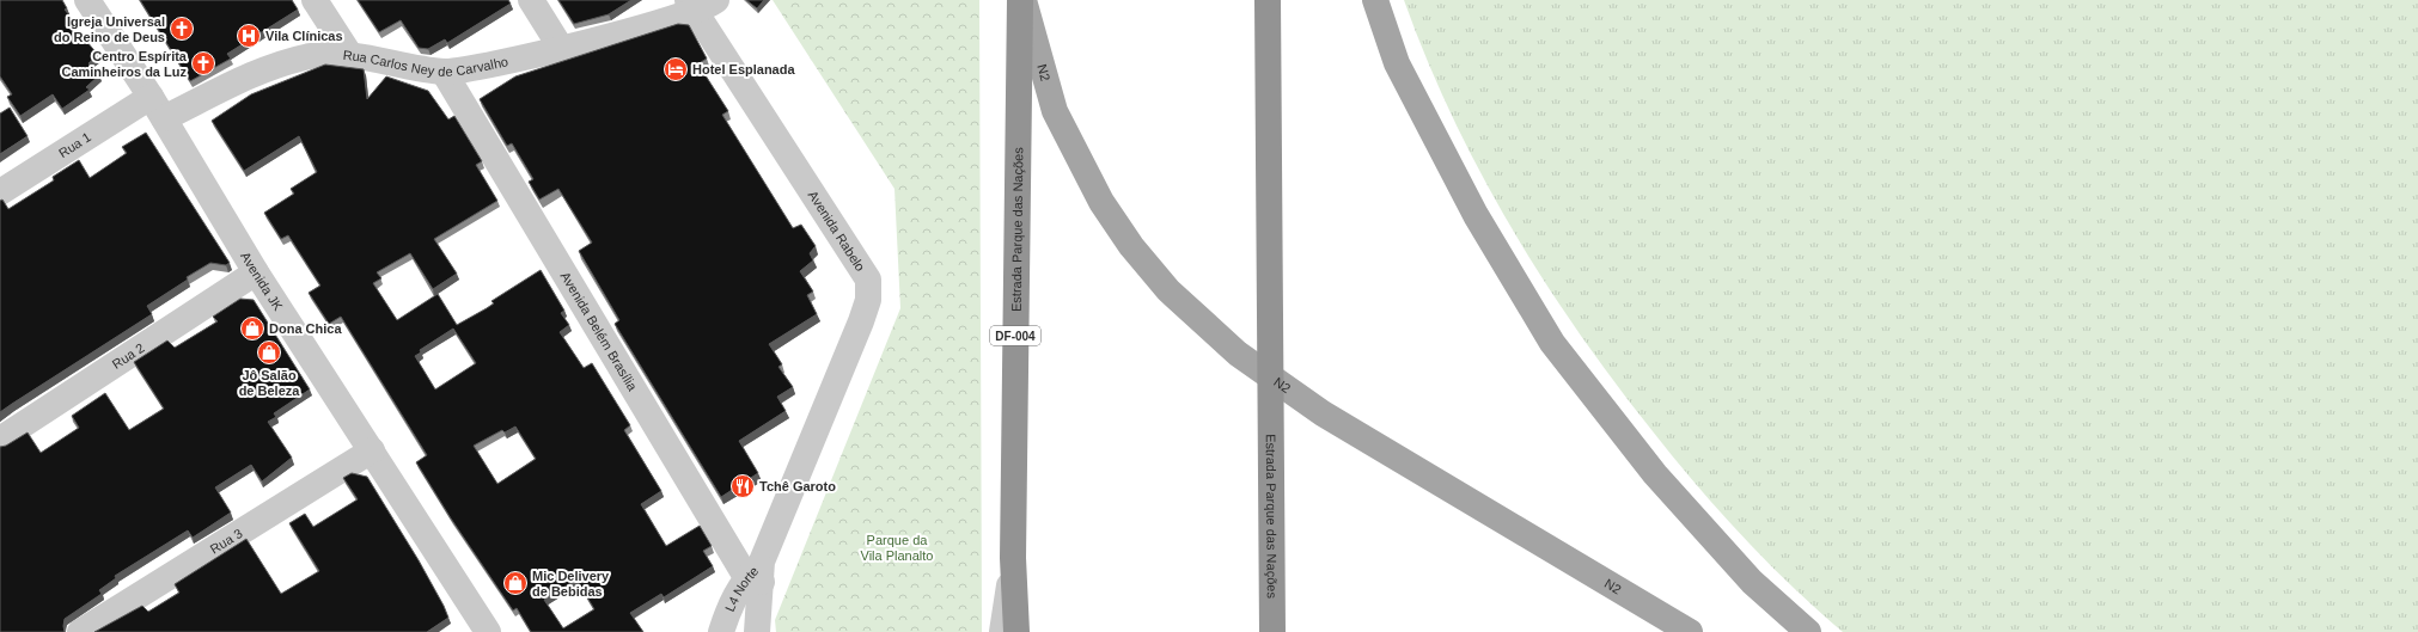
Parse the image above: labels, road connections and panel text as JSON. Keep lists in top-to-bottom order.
{
  "streets": {
    "highway": ["Estrada Parque das Nações", "DF-004"],
    "main road": ["N2"],
    "street": [
      "Rua Carlos Ney de Carvalho",
      "Rua 1",
      "Avenida Rabelo",
      "Avenida JK",
      "Avenida Belém Brasília",
      "Rua 2",
      "Rua 3",
      "L4 Norte"
    ]
  },
  "crossings": [
    ["Rua Carlos Ney de Carvalho", "Rua 1"],
    ["Rua Carlos Ney de Carvalho", "Avenida Rabelo"],
    ["Rua Carlos Ney de Carvalho", "Avenida JK"],
    ["Rua Carlos Ney de Carvalho", "Avenida Belém Brasília"],
    ["N2", "Estrada Parque das Nações"],
    ["Rua 1", "Avenida JK"],
    ["Avenida Rabelo", "Avenida Belém Brasília"],
    ["Avenida Rabelo", "L4 Norte"],
    ["Avenida JK", "Rua 2"],
    ["Avenida JK", "Rua 3"],
    ["Avenida Belém Brasília", "L4 Norte"]
  ],
  "parks": ["Parque da Vila Planalto"],
  "places": {
    "church": ["Igreja Universal do Reino de Deus", "Centro Espírita Caminheiros da Luz"],
    "hospital": ["Vila Clínicas"],
    "hotel": ["Hotel Esplanada"],
    "shop": ["Dona Chica", "Jô Salão de Beleza", "Mic Delivery de Bebidas"],
    "restaurant": ["Tchê Garoto"]
  }
}
